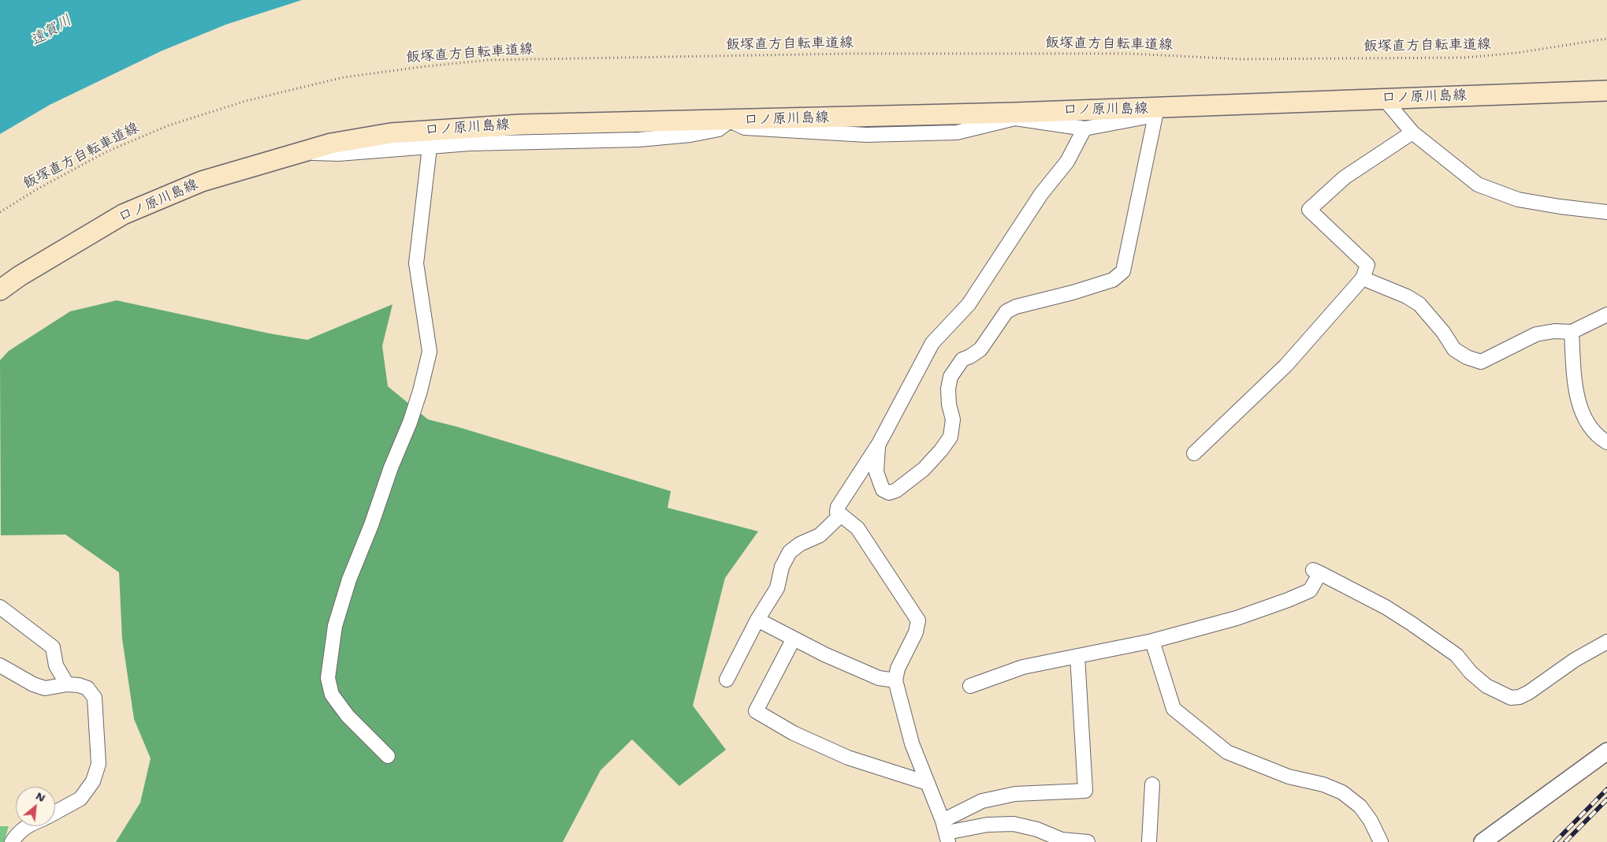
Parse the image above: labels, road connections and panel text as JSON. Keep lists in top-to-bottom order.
{
  "streets": {
    "main road": ["口ノ原川島線"],
    "path": ["飯塚直方自転車道線"]
  },
  "water": ["遠賀川"],
  "north": "top right"
}
